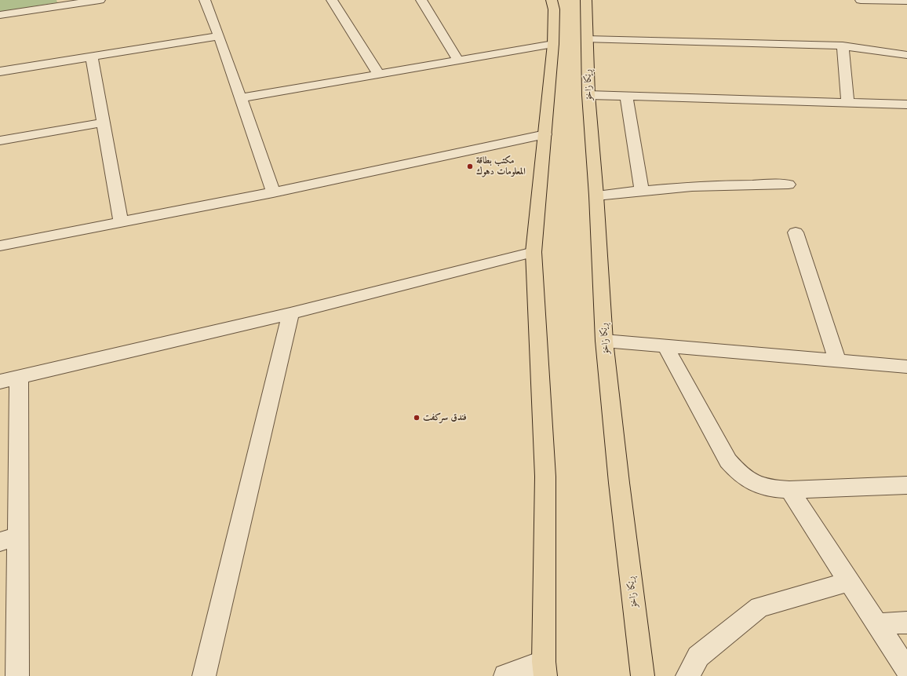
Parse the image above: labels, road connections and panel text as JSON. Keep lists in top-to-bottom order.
{
  "streets": {
    "highway": ["ڕێکا زاخۆ"]
  },
  "places": ["مكتب بطاقة المعلومات دهوك", "فندق سركفت"]
}
